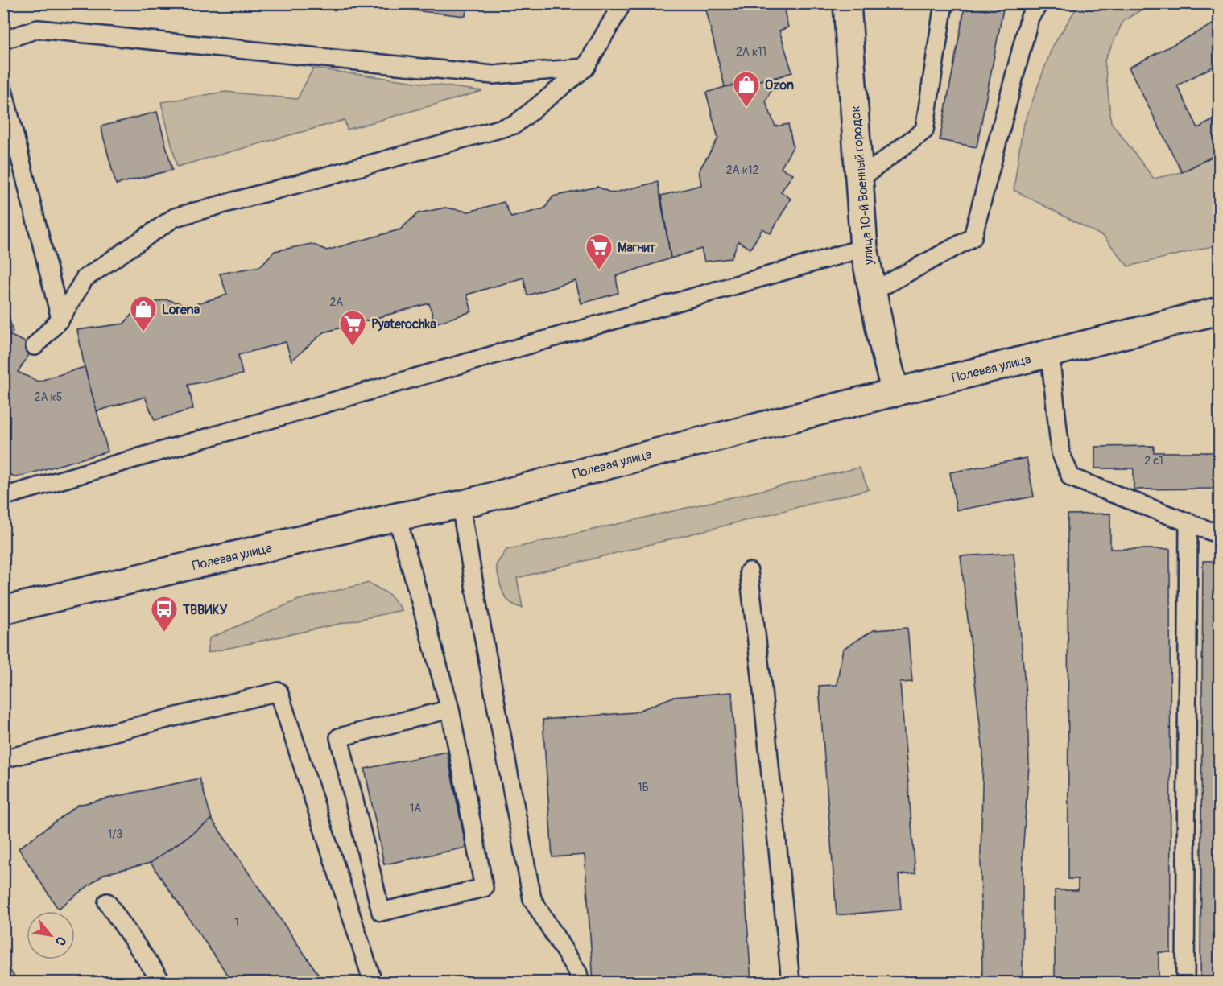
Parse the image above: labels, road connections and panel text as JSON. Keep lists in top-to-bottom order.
{
  "streets": {
    "street": ["улица 10-й Военный городок", "Полевая улица"]
  },
  "crossings": [
    ["улица 10-й Военный городок", "Полевая улица"]
  ],
  "places": {
    "shop": ["Ozon", "Lorena"],
    "supermarket": ["Магнит", "Pyaterochka"],
    "bus stop": ["ТВВИКУ"]
  },
  "house_numbers": [
    "2А к11",
    "2А к12",
    "2А",
    "2А к5",
    "2 с1",
    "1Б",
    "1А",
    "1/3",
    "1"
  ],
  "north": "bottom right"
}
